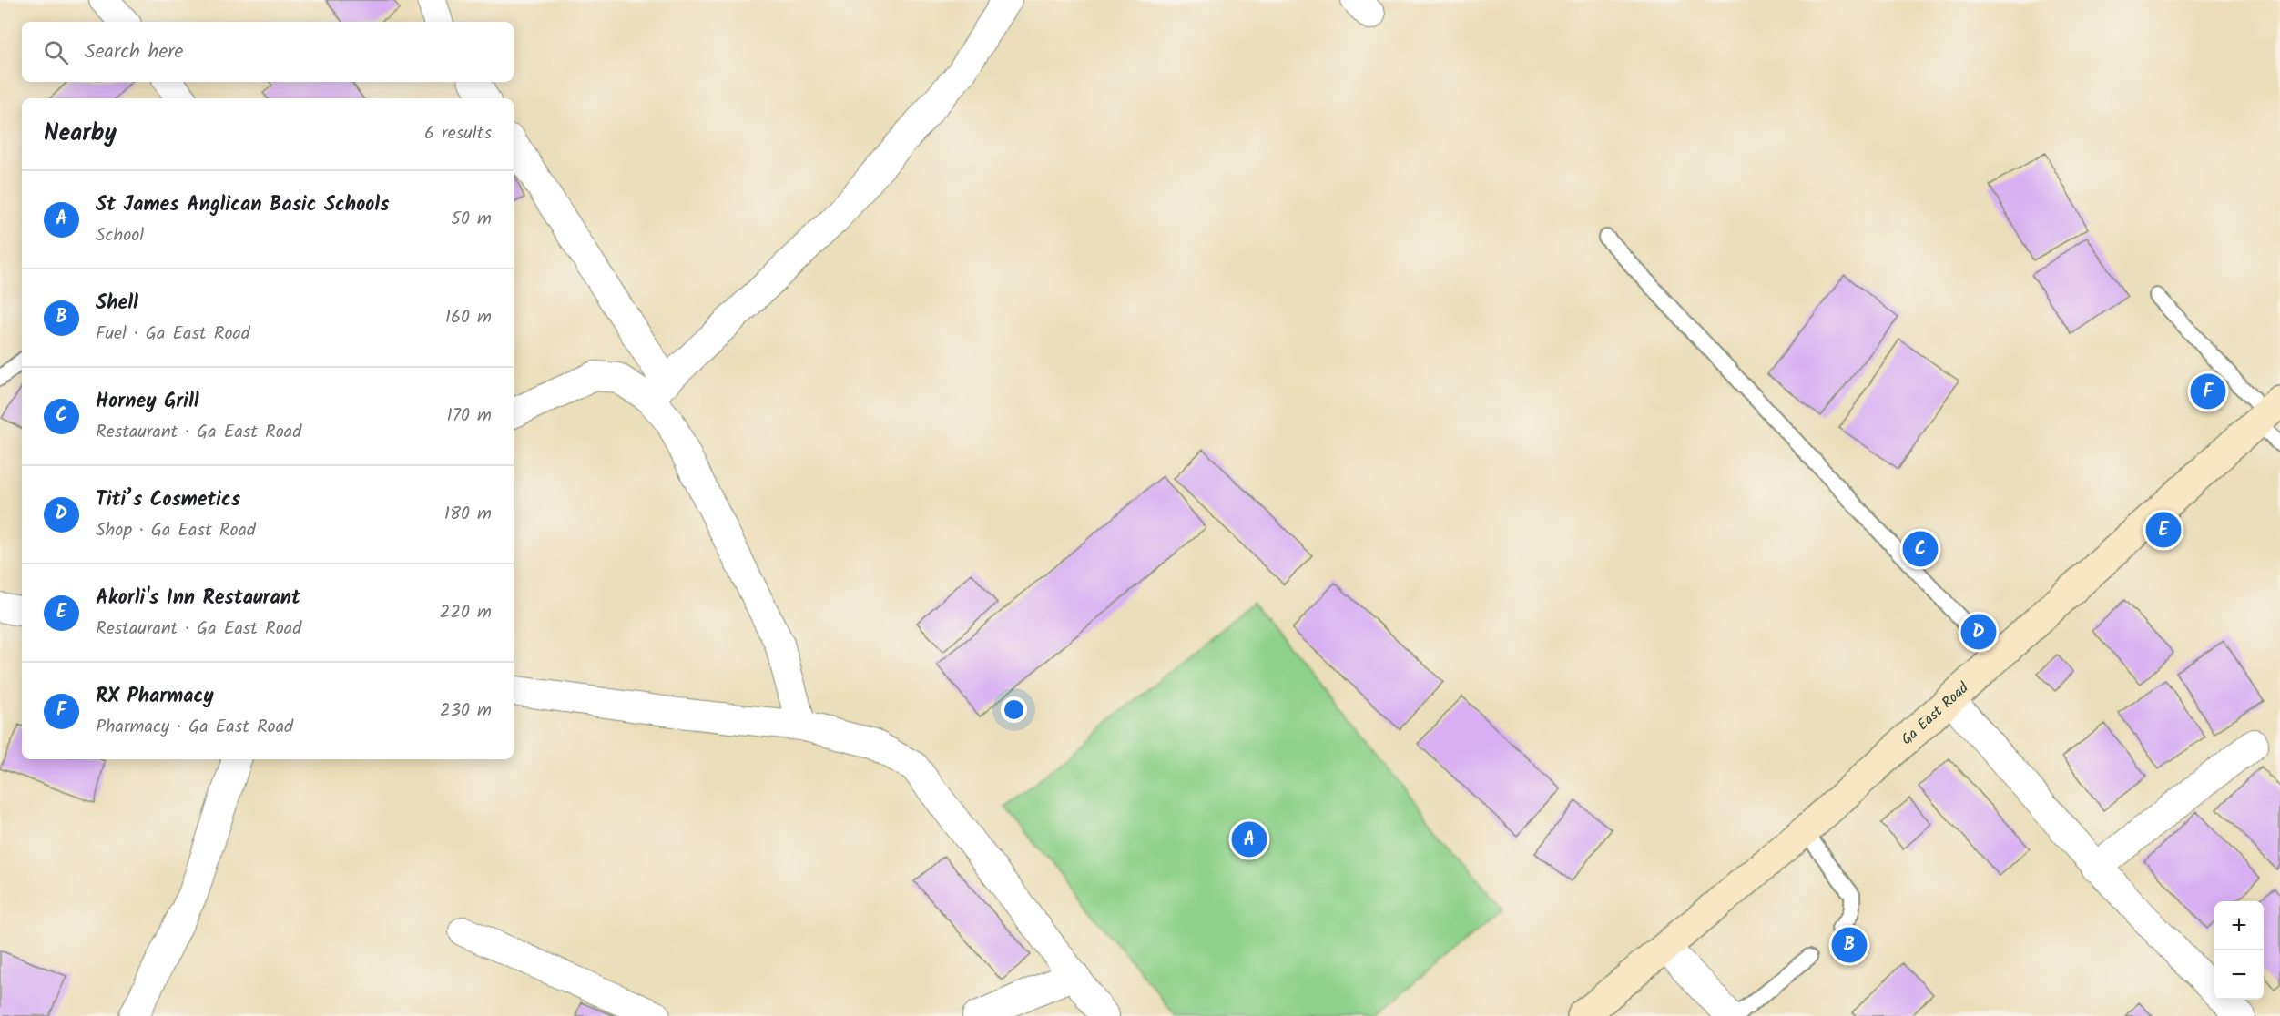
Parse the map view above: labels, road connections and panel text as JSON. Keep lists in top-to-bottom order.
{
  "streets": {
    "street": ["Ga East Road"]
  },
  "page": {
    "search": "Search here",
    "heading": ["Nearby", "6 results"],
    "list": [
      {
        "mark": "A",
        "name": "St James Anglican Basic Schools",
        "note": "School",
        "value": "50 m"
      },
      {
        "mark": "B",
        "name": "Shell",
        "note": "Fuel · Ga East Road",
        "value": "160 m"
      },
      {
        "mark": "C",
        "name": "Horney Grill",
        "note": "Restaurant · Ga East Road",
        "value": "170 m"
      },
      {
        "mark": "D",
        "name": "Titi’s Cosmetics",
        "note": "Shop · Ga East Road",
        "value": "180 m"
      },
      {
        "mark": "E",
        "name": "Akorli's Inn Restaurant",
        "note": "Restaurant · Ga East Road",
        "value": "220 m"
      },
      {
        "mark": "F",
        "name": "RX Pharmacy",
        "note": "Pharmacy · Ga East Road",
        "value": "230 m"
      }
    ],
    "pins": [
      "F",
      "E",
      "C",
      "D",
      "A",
      "B"
    ],
    "map_buttons": ["+", "−"]
  }
}
